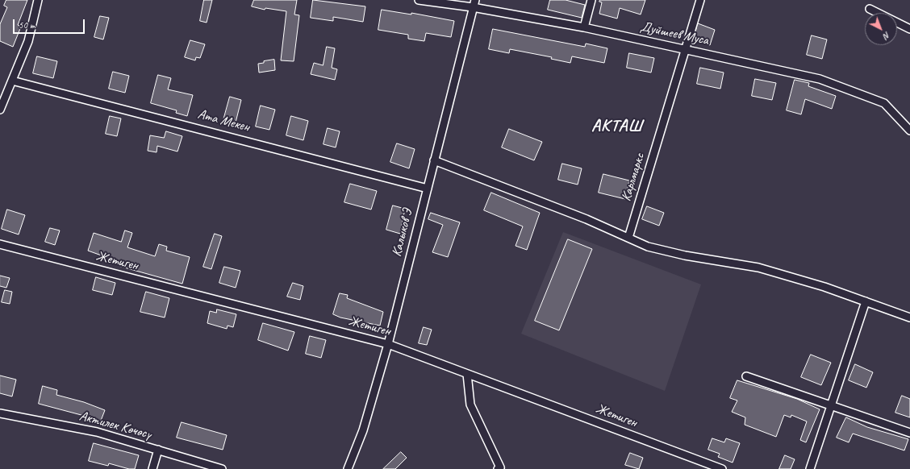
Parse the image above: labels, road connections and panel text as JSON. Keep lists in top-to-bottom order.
{
  "streets": {
    "street": [
      "Дуйшеев Муса",
      "Ата Мекен",
      "Карлмаркс",
      "Калыков Э",
      "Жетиген",
      "Актилек Көчөсү"
    ]
  },
  "crossings": [
    ["Дуйшеев Муса", "Карлмаркс"],
    ["Дуйшеев Муса", "Калыков Э"],
    ["Ата Мекен", "Калыков Э"],
    ["Калыков Э", "Жетиген"]
  ],
  "districts": ["АКТАШ"],
  "scale_bar": "50 m",
  "north": "bottom right"
}
